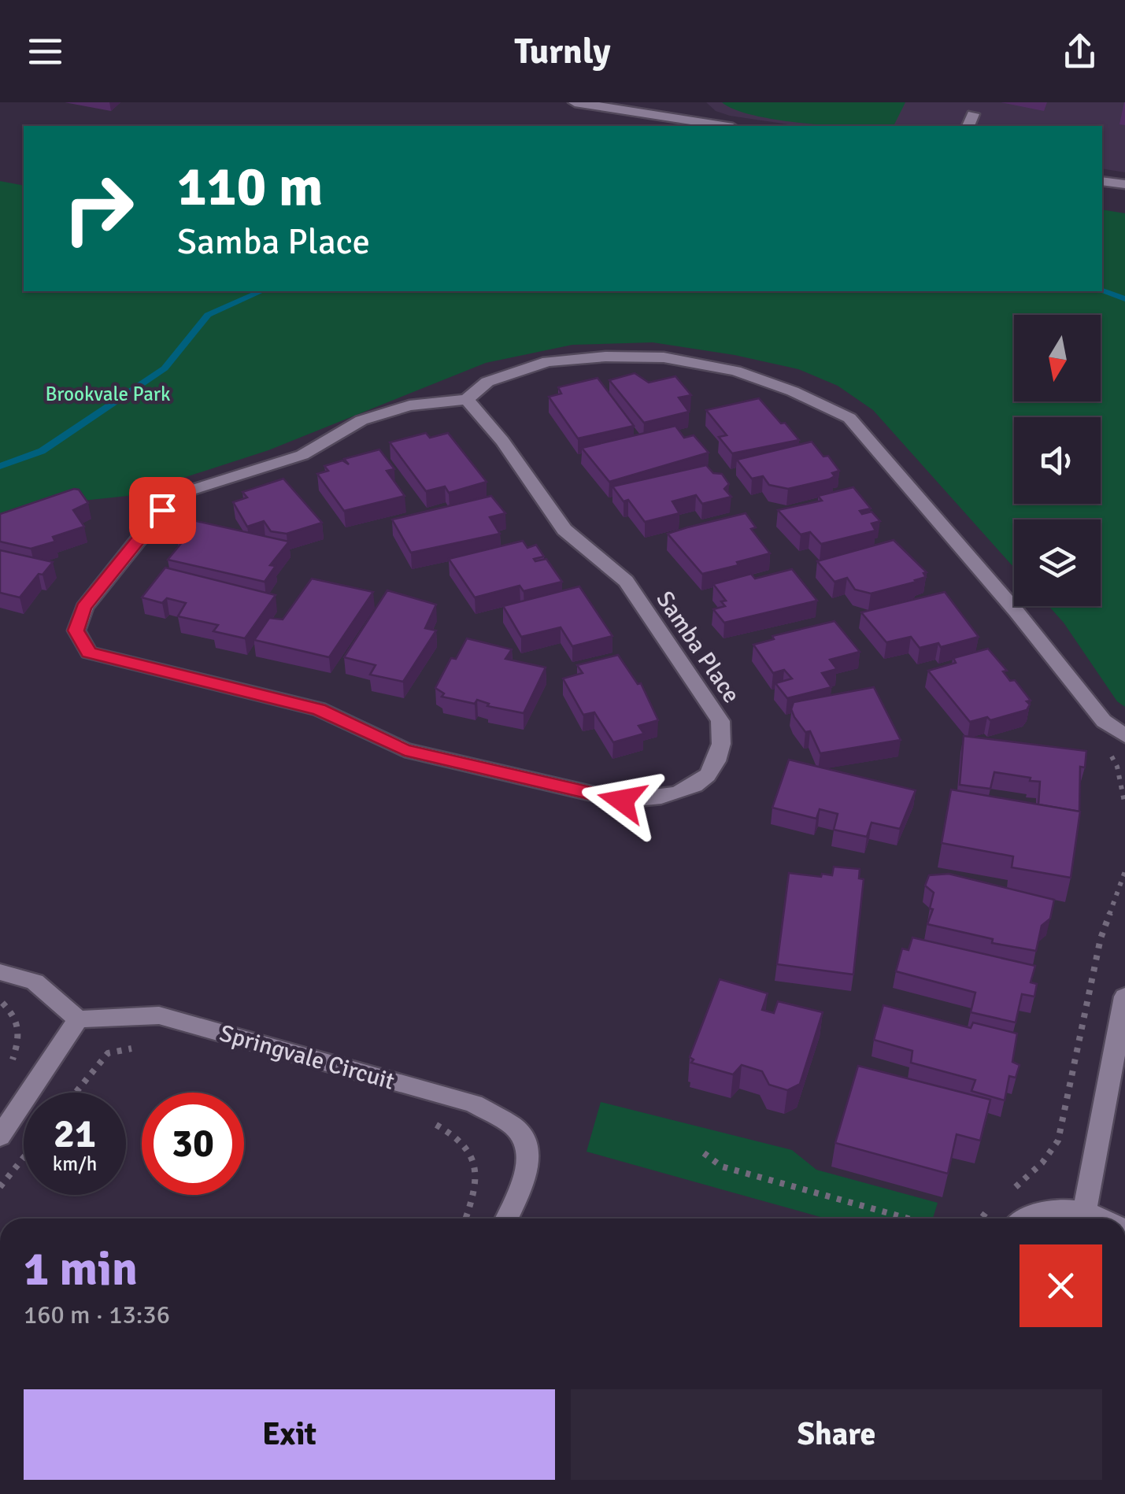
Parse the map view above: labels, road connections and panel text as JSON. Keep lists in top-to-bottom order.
{
  "streets": {
    "street": ["Samba Place", "Springvale Circuit"]
  },
  "parks": ["Brookvale Park"],
  "north": "bottom",
  "page": {
    "header": "Turnly",
    "turn": ["110 m", "Samba Place"],
    "speed": "21 km/h",
    "limit": "30",
    "heading": ["1 min", "160 m · 13:36"],
    "buttons": ["Exit", "Share"]
  }
}
